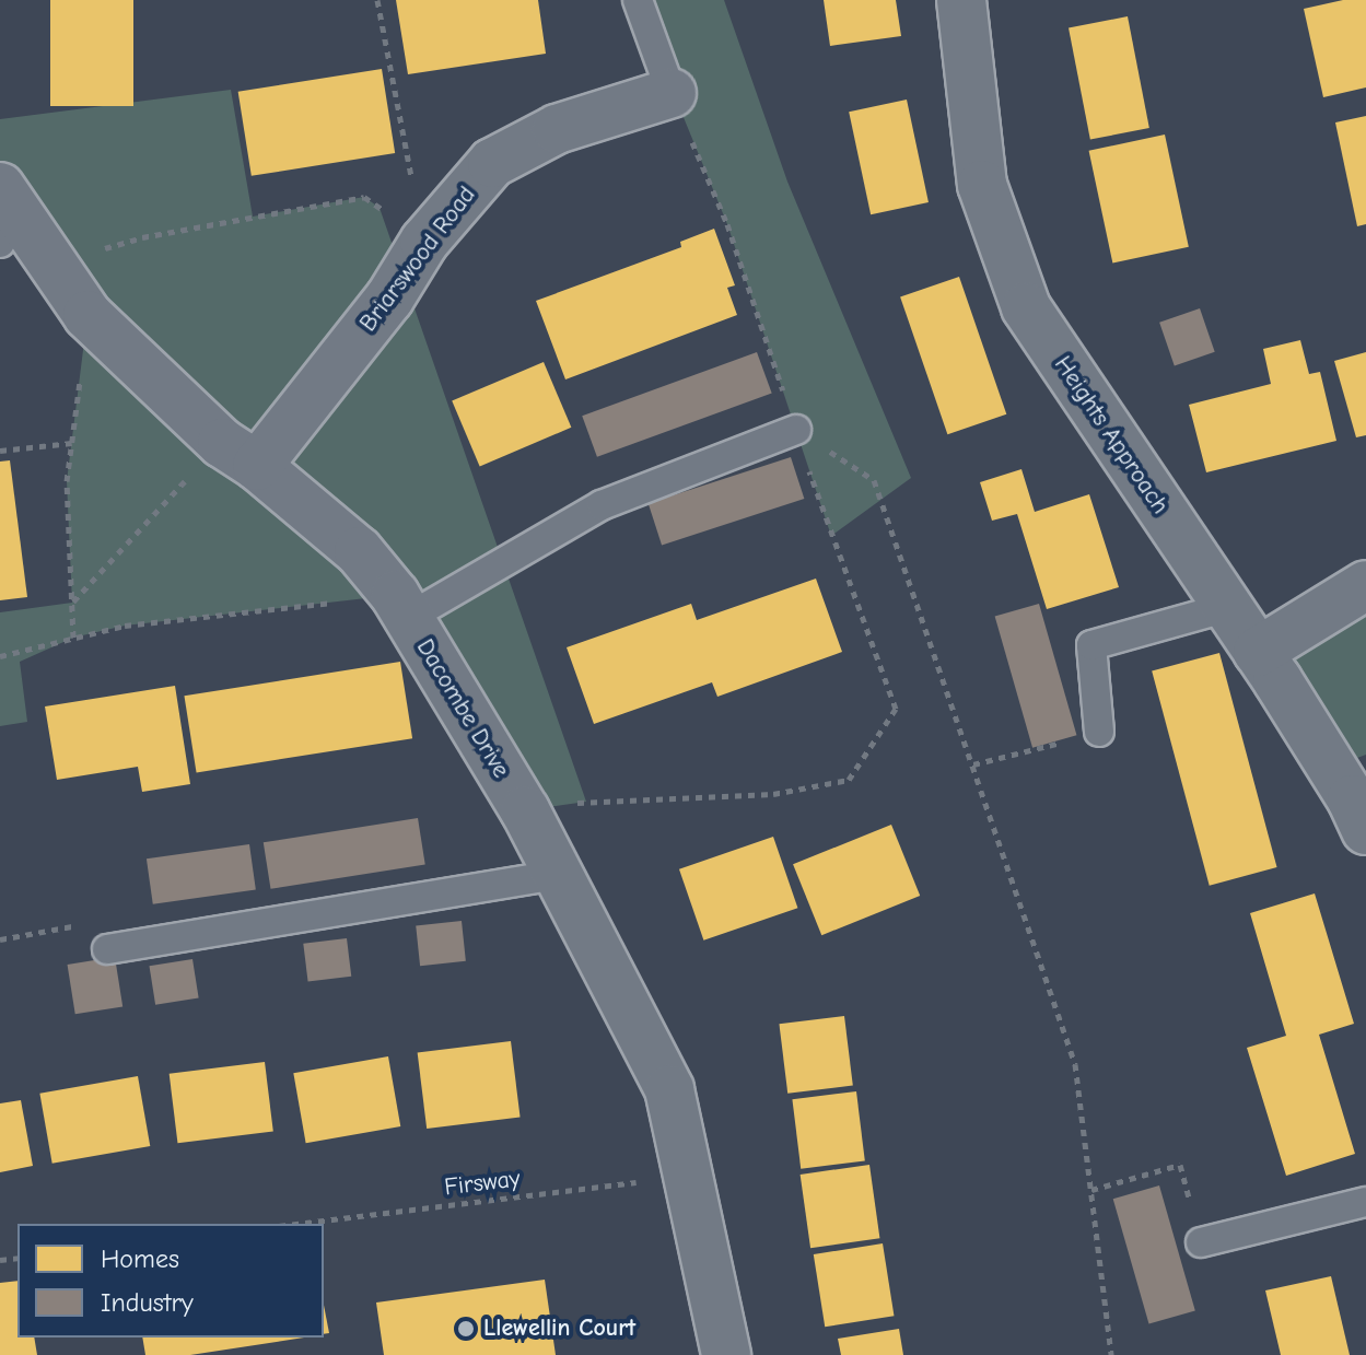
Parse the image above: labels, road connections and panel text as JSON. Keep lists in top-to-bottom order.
{
  "streets": {
    "street": ["Briarswood Road", "Heights Approach", "Dacombe Drive"],
    "path": ["Firsway"]
  },
  "crossings": [
    ["Briarswood Road", "Dacombe Drive"],
    ["Dacombe Drive", "Firsway"]
  ],
  "places": ["Llewellin Court"],
  "legend": ["Homes", "Industry"]
}
